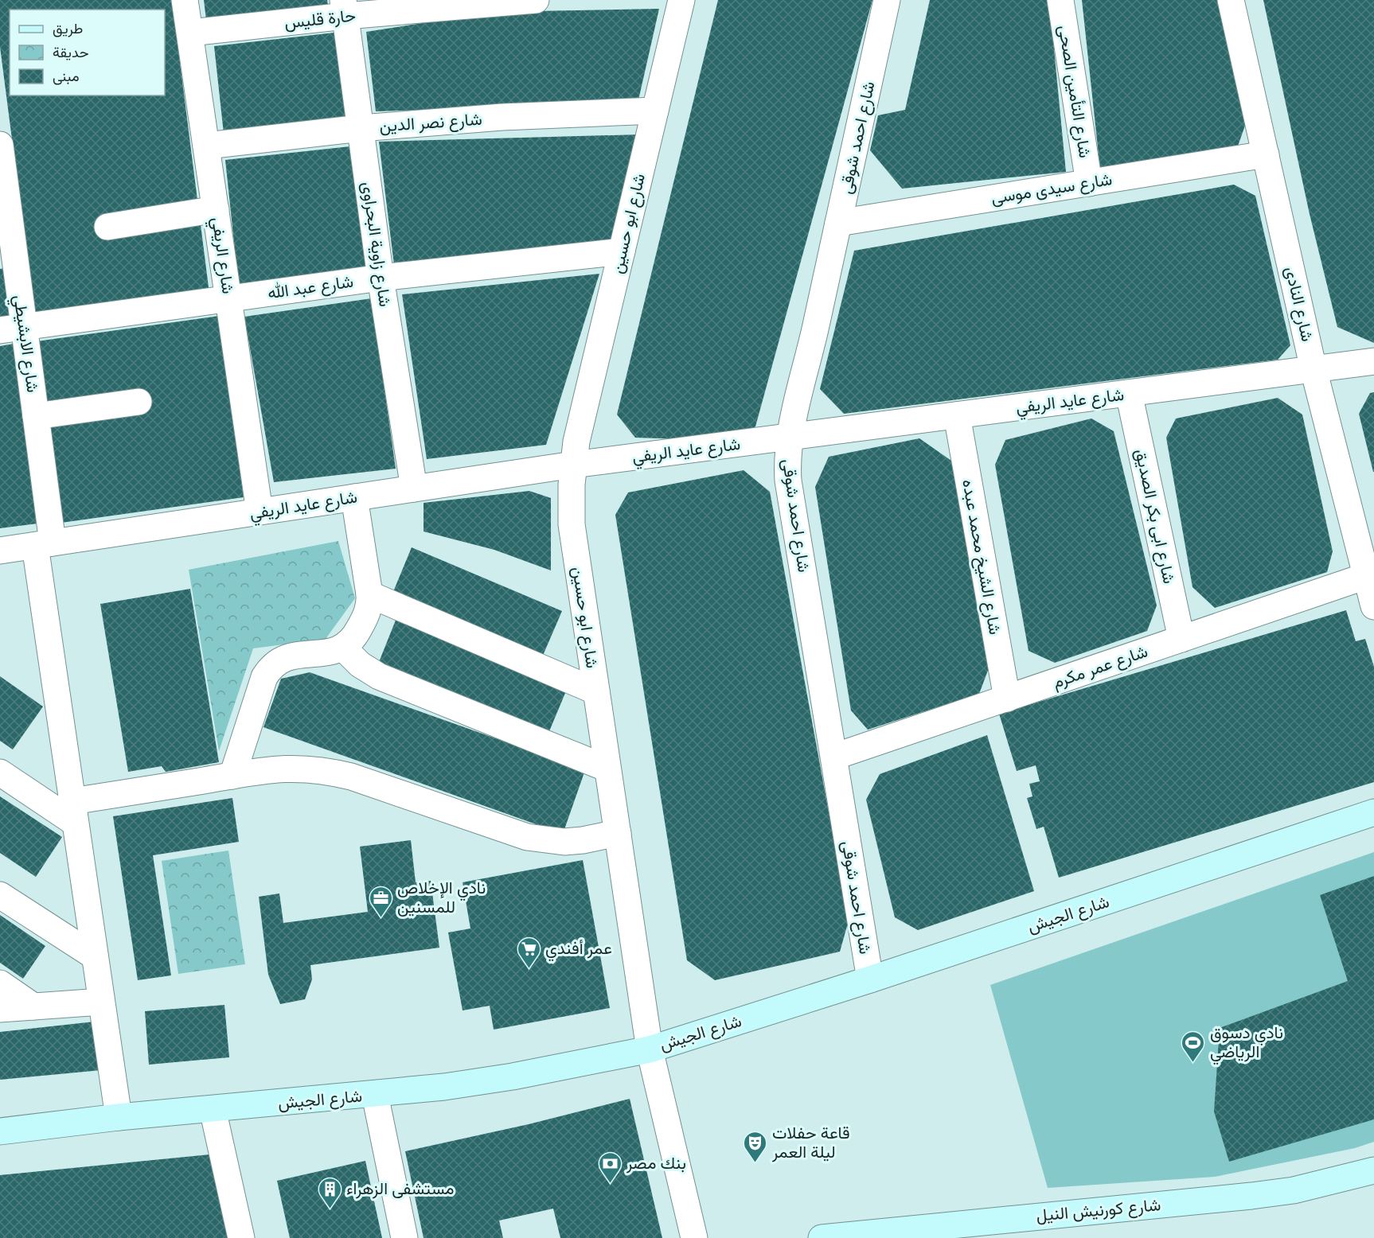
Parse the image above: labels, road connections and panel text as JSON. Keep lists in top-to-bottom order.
{
  "streets": {
    "main road": ["شارع الجيش", "شارع كورنيش النيل"],
    "street": [
      "حارة قليس",
      "شارع التأمين الصحى",
      "شارع نصر الدين",
      "شارع احمد شوقى",
      "شارع سيدى موسى",
      "شارع ابو حسين",
      "شارع زاوية البحراوى",
      "شارع الريفي",
      "شارع عبد الله",
      "شارع النادى",
      "شارع الابشيطي",
      "شارع عايد الريفي",
      "شارع ابى بكر الصديق",
      "شارع الشيخ محمد عبده",
      "شارع عمر مكرم"
    ]
  },
  "crossings": [
    ["حارة قليس", "شارع زاوية البحراوى"],
    ["حارة قليس", "شارع الريفي"],
    ["شارع التأمين الصحى", "شارع سيدى موسى"],
    ["شارع نصر الدين", "شارع ابو حسين"],
    ["شارع نصر الدين", "شارع زاوية البحراوى"],
    ["شارع نصر الدين", "شارع الريفي"],
    ["شارع احمد شوقى", "شارع سيدى موسى"],
    ["شارع احمد شوقى", "شارع عايد الريفي"],
    ["شارع احمد شوقى", "شارع عمر مكرم"],
    ["شارع احمد شوقى", "شارع الجيش"],
    ["شارع سيدى موسى", "شارع النادى"],
    ["شارع ابو حسين", "شارع عبد الله"],
    ["شارع ابو حسين", "شارع عايد الريفي"],
    ["شارع ابو حسين", "شارع الجيش"],
    ["شارع زاوية البحراوى", "شارع عبد الله"],
    ["شارع زاوية البحراوى", "شارع عايد الريفي"],
    ["شارع الريفي", "شارع عبد الله"],
    ["شارع الريفي", "شارع عايد الريفي"],
    ["شارع عبد الله", "شارع الابشيطي"],
    ["شارع النادى", "شارع عايد الريفي"],
    ["شارع النادى", "شارع عمر مكرم"],
    ["شارع الابشيطي", "شارع عايد الريفي"],
    ["شارع الابشيطي", "شارع الجيش"],
    ["شارع عايد الريفي", "شارع ابى بكر الصديق"],
    ["شارع عايد الريفي", "شارع الشيخ محمد عبده"],
    ["شارع ابى بكر الصديق", "شارع عمر مكرم"],
    ["شارع الشيخ محمد عبده", "شارع عمر مكرم"]
  ],
  "places": {
    "office": ["نادي الإخلاص للمسنين"],
    "supermarket": ["عمر أفندي"],
    "sports": ["نادي دسوق الرياضي"],
    "theatre": ["قاعة حفلات ليلة العمر"],
    "bank": ["بنك مصر"],
    "building": ["مستشفى الزهراء"]
  },
  "legend": ["طريق", "حديقة", "مبنى"]
}
